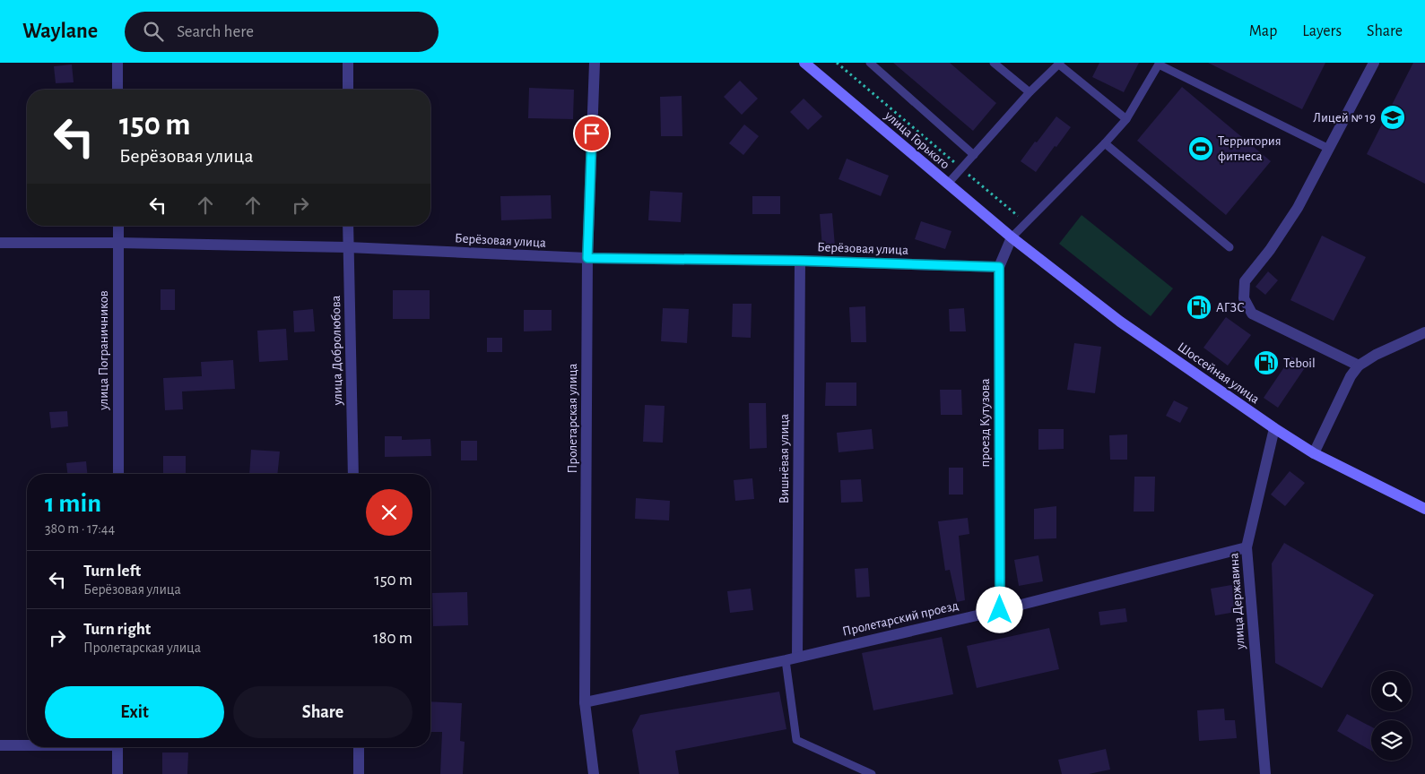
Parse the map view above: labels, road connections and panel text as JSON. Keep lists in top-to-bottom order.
{
  "streets": {
    "main road": ["улица Горького", "Шоссейная улица"],
    "street": [
      "Берёзовая улица",
      "улица Пограничников",
      "улица Добролюбова",
      "Пролетарская улица",
      "проезд Кутузова",
      "Вишнёвая улица",
      "улица Державина",
      "Пролетарский проезд"
    ]
  },
  "crossings": [
    ["улица Горького", "Шоссейная улица"],
    ["улица Горького", "проезд Кутузова"],
    ["Берёзовая улица", "улица Пограничников"],
    ["Берёзовая улица", "улица Добролюбова"],
    ["Берёзовая улица", "Пролетарская улица"],
    ["Берёзовая улица", "проезд Кутузова"],
    ["Берёзовая улица", "Вишнёвая улица"],
    ["Шоссейная улица", "проезд Кутузова"],
    ["Шоссейная улица", "улица Державина"],
    ["Пролетарская улица", "Пролетарский проезд"],
    ["проезд Кутузова", "Пролетарский проезд"],
    ["Вишнёвая улица", "Пролетарский проезд"],
    ["улица Державина", "Пролетарский проезд"]
  ],
  "places": {
    "school or university": ["Лицей № 19"],
    "sports": ["Территория фитнеса"],
    "fuel station": ["АГЗС", "Teboil"]
  },
  "page": {
    "header": "Waylane",
    "search": "Search here",
    "nav": ["Map", "Layers", "Share"],
    "turn": ["150 m", "Берёзовая улица"],
    "heading": ["1 min", "380 m · 17:44"],
    "list": [
      {
        "name": "Turn left",
        "note": "Берёзовая улица",
        "value": "150 m"
      },
      {
        "name": "Turn right",
        "note": "Пролетарская улица",
        "value": "180 m"
      }
    ],
    "buttons": ["Exit", "Share"]
  }
}
